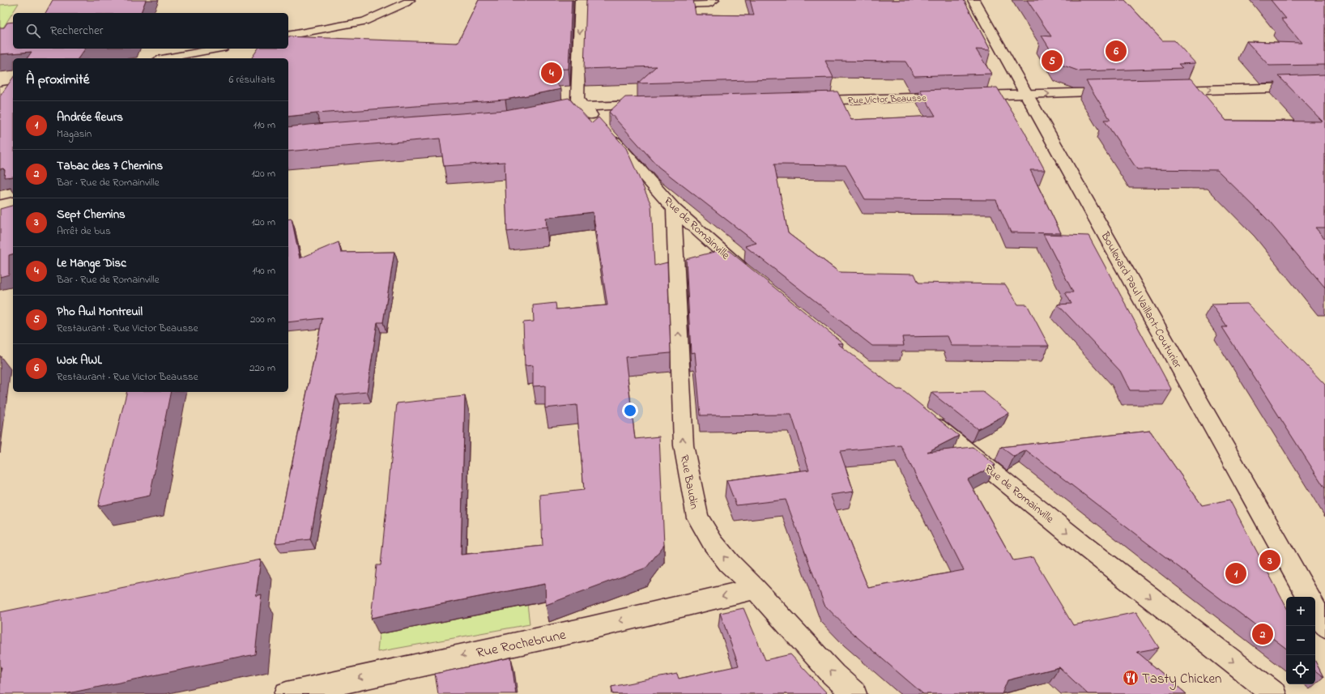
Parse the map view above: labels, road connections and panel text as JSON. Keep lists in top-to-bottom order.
{
  "streets": {
    "street": [
      "Rue Victor Beausse",
      "Rue de Romainville",
      "Boulevard Paul Vaillant-Couturier",
      "Rue Baudin",
      "Rue Rochebrune"
    ]
  },
  "crossings": [
    ["Rue Victor Beausse", "Boulevard Paul Vaillant-Couturier"],
    ["Rue de Romainville", "Rue Baudin"],
    ["Rue Baudin", "Rue Rochebrune"]
  ],
  "one_way": ["Rue de Romainville", "Rue Baudin", "Rue Rochebrune"],
  "places": {
    "restaurant": ["Tasty Chicken"]
  },
  "page": {
    "search": "Rechercher",
    "pins": [
      "6",
      "5",
      "4",
      "3",
      "1",
      "2"
    ],
    "heading": ["À proximité", "6 résultats"],
    "list": [
      {
        "mark": "1",
        "name": "Andrée fleurs",
        "note": "Magasin",
        "value": "110 m"
      },
      {
        "mark": "2",
        "name": "Tabac des 7 Chemins",
        "note": "Bar · Rue de Romainville",
        "value": "120 m"
      },
      {
        "mark": "3",
        "name": "Sept Chemins",
        "note": "Arrêt de bus",
        "value": "120 m"
      },
      {
        "mark": "4",
        "name": "Le Mange Disc",
        "note": "Bar · Rue de Romainville",
        "value": "140 m"
      },
      {
        "mark": "5",
        "name": "Pho Awl Montreuil",
        "note": "Restaurant · Rue Victor Beausse",
        "value": "200 m"
      },
      {
        "mark": "6",
        "name": "Wok AWL",
        "note": "Restaurant · Rue Victor Beausse",
        "value": "220 m"
      }
    ],
    "map_buttons": ["+", "−"]
  }
}
